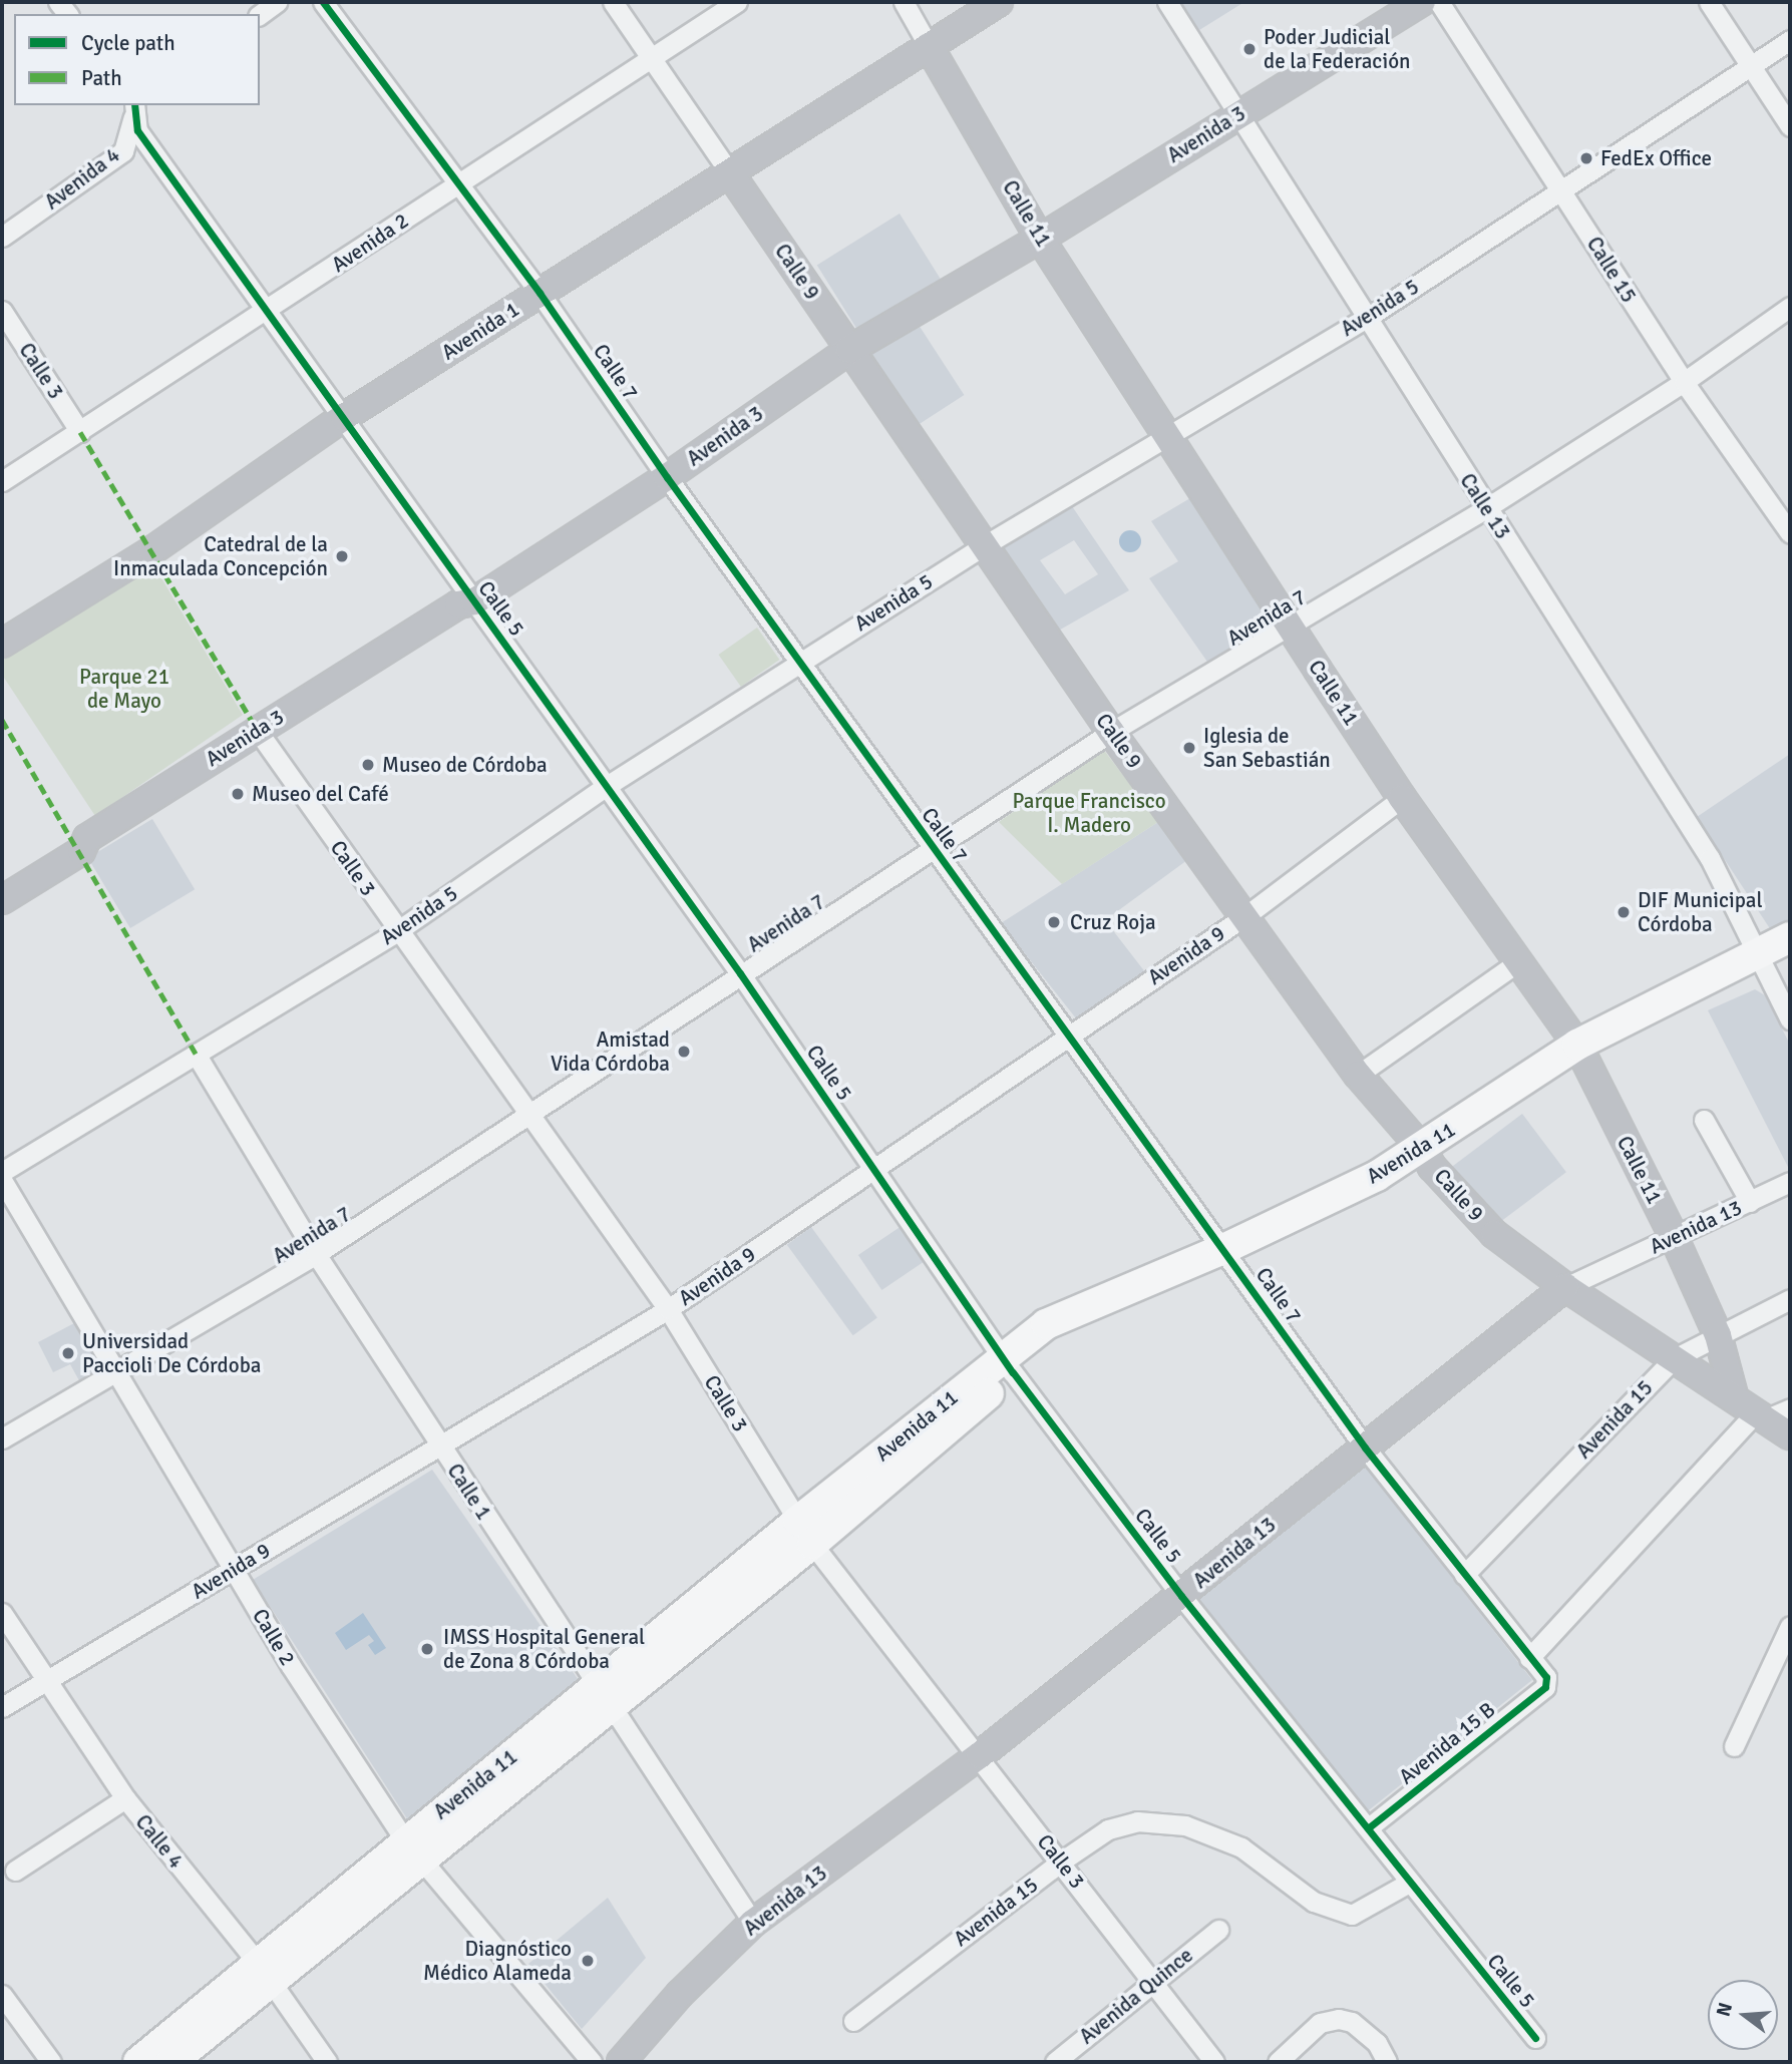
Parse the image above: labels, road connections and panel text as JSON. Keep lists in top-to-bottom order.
{
  "streets": {
    "main road": [
      "Avenida 3",
      "Calle 11",
      "Calle 9",
      "Avenida 1",
      "Avenida 11",
      "Avenida 13"
    ],
    "street": [
      "Avenida 4",
      "Avenida 2",
      "Calle 15",
      "Avenida 5",
      "Calle 3",
      "Calle 7",
      "Calle 13",
      "Calle 5",
      "Avenida 7",
      "Avenida 9",
      "Avenida 15",
      "Calle 1",
      "Calle 2",
      "Avenida 15 B",
      "Calle 4",
      "Avenida Quince"
    ]
  },
  "crossings": [
    ["Avenida 3", "Calle 11"],
    ["Avenida 3", "Calle 9"],
    ["Avenida 3", "Calle 3"],
    ["Avenida 3", "Calle 7"],
    ["Avenida 3", "Calle 13"],
    ["Avenida 3", "Calle 5"],
    ["Calle 11", "Calle 9"],
    ["Calle 11", "Avenida 5"],
    ["Calle 11", "Avenida 1"],
    ["Calle 11", "Avenida 7"],
    ["Calle 11", "Avenida 9"],
    ["Calle 11", "Avenida 11"],
    ["Calle 11", "Avenida 13"],
    ["Calle 11", "Avenida 15"],
    ["Avenida 2", "Calle 9"],
    ["Avenida 2", "Calle 3"],
    ["Avenida 2", "Calle 7"],
    ["Avenida 2", "Calle 5"],
    ["Calle 15", "Avenida 5"],
    ["Calle 15", "Avenida 7"],
    ["Calle 9", "Avenida 5"],
    ["Calle 9", "Avenida 1"],
    ["Calle 9", "Avenida 7"],
    ["Calle 9", "Avenida 9"],
    ["Calle 9", "Avenida 11"],
    ["Calle 9", "Avenida 13"],
    ["Calle 9", "Avenida 15"],
    ["Avenida 5", "Calle 3"],
    ["Avenida 5", "Calle 7"],
    ["Avenida 5", "Calle 13"],
    ["Avenida 5", "Calle 5"],
    ["Avenida 5", "Calle 1"],
    ["Avenida 1", "Calle 7"],
    ["Avenida 1", "Calle 5"],
    ["Calle 3", "Avenida 7"],
    ["Calle 3", "Avenida 9"],
    ["Calle 3", "Avenida 11"],
    ["Calle 3", "Avenida 13"],
    ["Calle 3", "Avenida 15"],
    ["Calle 3", "Avenida Quince"],
    ["Calle 7", "Avenida 7"],
    ["Calle 7", "Avenida 9"],
    ["Calle 7", "Avenida 11"],
    ["Calle 7", "Avenida 13"],
    ["Calle 7", "Avenida 15"],
    ["Calle 7", "Avenida 15 B"],
    ["Calle 13", "Avenida 7"],
    ["Calle 13", "Avenida 11"],
    ["Calle 5", "Avenida 7"],
    ["Calle 5", "Avenida 9"],
    ["Calle 5", "Avenida 11"],
    ["Calle 5", "Avenida 13"],
    ["Calle 5", "Avenida 15"],
    ["Calle 5", "Avenida 15 B"],
    ["Avenida 7", "Calle 1"],
    ["Avenida 7", "Calle 2"],
    ["Avenida 9", "Calle 1"],
    ["Avenida 9", "Calle 2"],
    ["Avenida 9", "Calle 4"],
    ["Avenida 11", "Calle 1"],
    ["Avenida 11", "Calle 2"],
    ["Avenida 11", "Calle 4"],
    ["Avenida 13", "Calle 1"]
  ],
  "parks": ["Parque 21 de Mayo", "Parque Francisco I. Madero"],
  "places": [
    "Poder Judicial de la Federación",
    "FedEx Office",
    "Catedral de la Inmaculada Concepción",
    "Iglesia de San Sebastián",
    "Museo de Córdoba",
    "Museo del Café",
    "DIF Municipal Córdoba",
    "Cruz Roja",
    "Amistad Vida Córdoba",
    "Universidad Paccioli De Córdoba",
    "IMSS Hospital General de Zona 8 Córdoba",
    "Diagnóstico Médico Alameda"
  ],
  "legend": ["Cycle path", "Path"],
  "north": "left"
}
